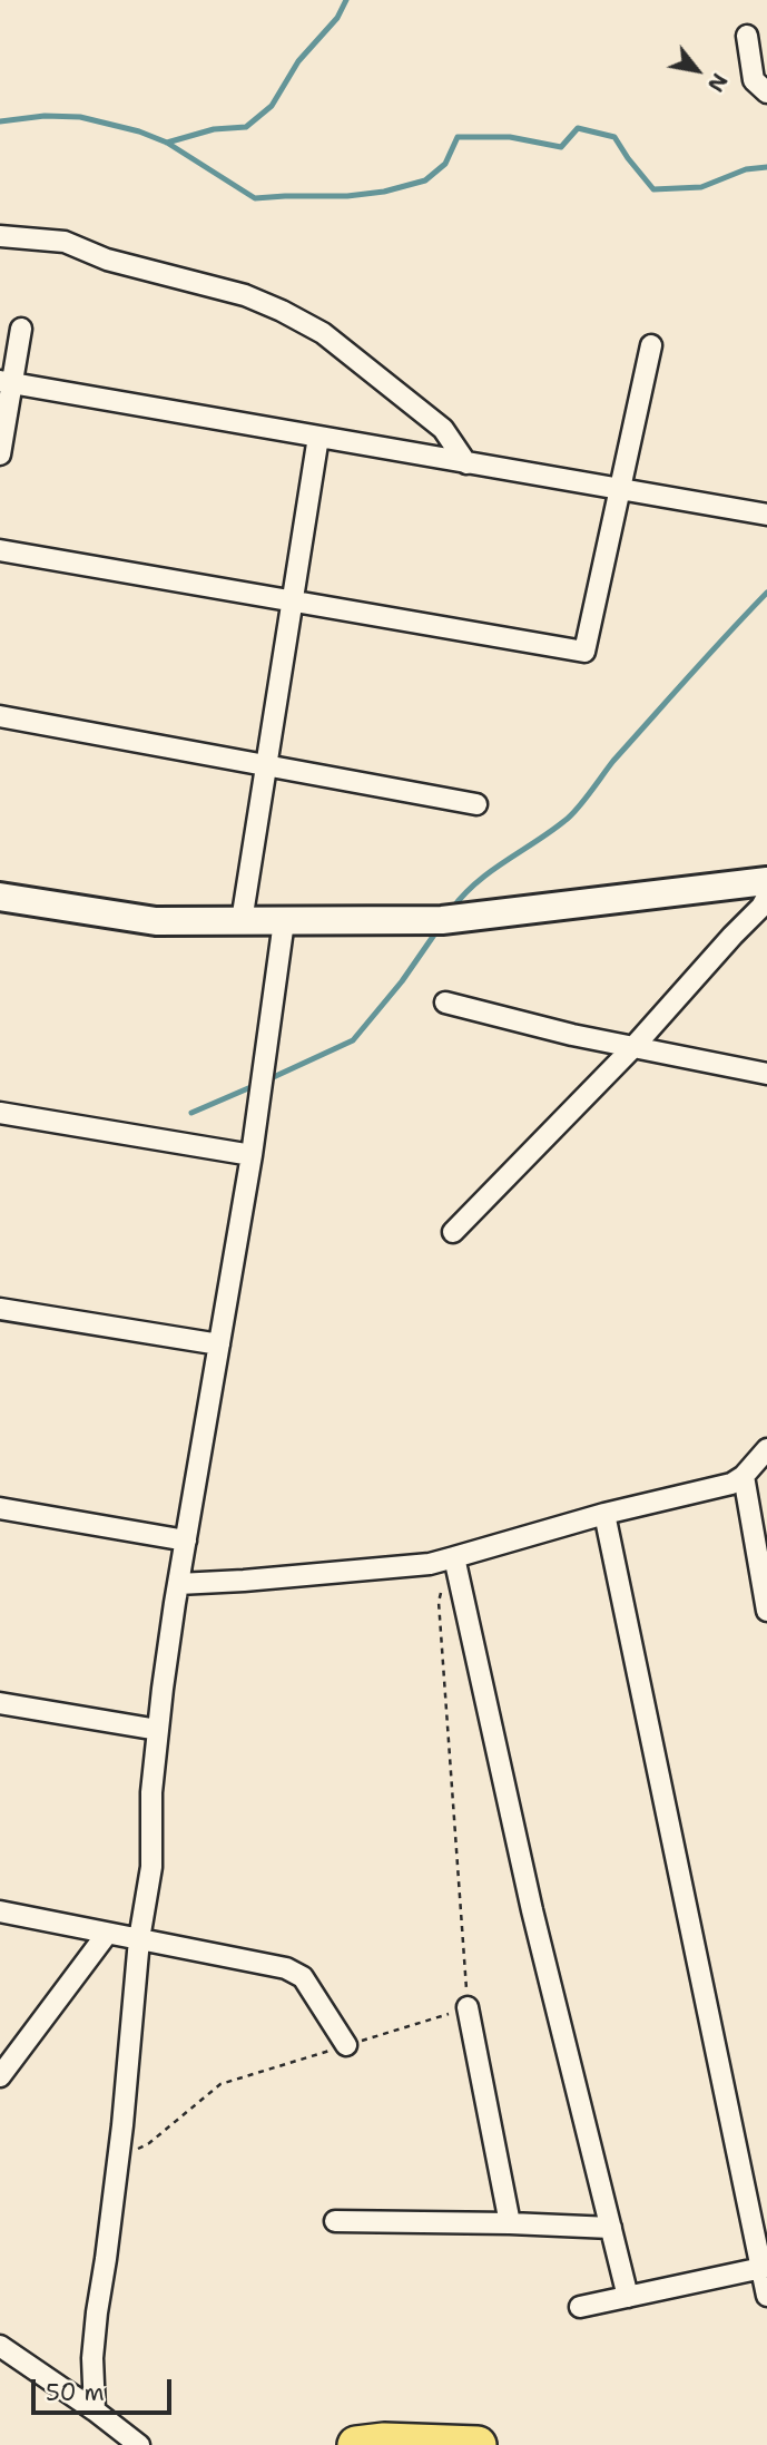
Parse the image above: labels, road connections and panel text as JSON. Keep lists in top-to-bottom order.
{
  "scale_bar": "50 m",
  "north": "bottom right"
}
